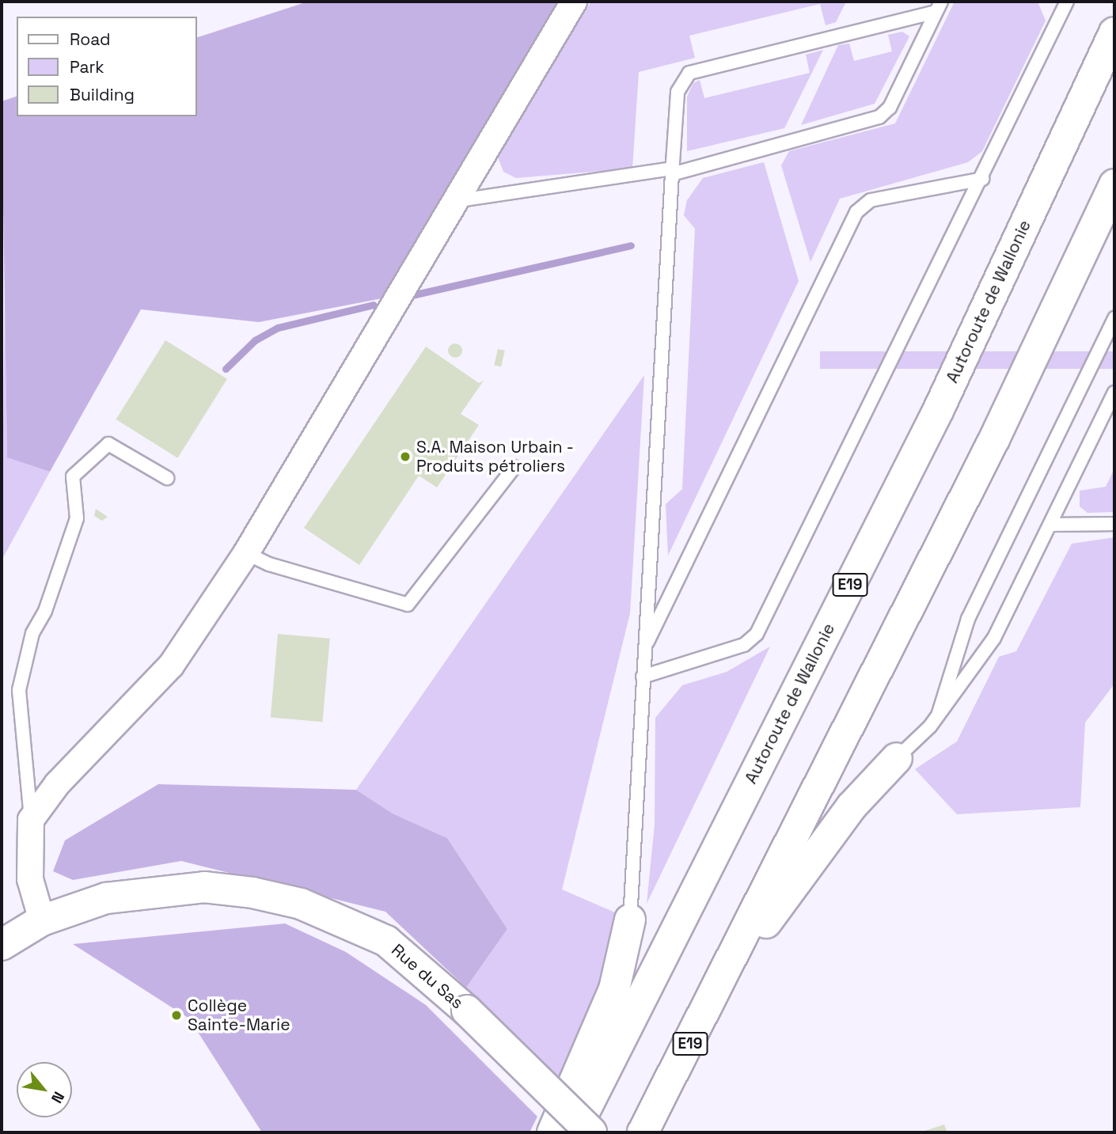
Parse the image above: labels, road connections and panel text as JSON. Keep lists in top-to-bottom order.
{
  "streets": {
    "main road": ["Autoroute de Wallonie", "E19", "Rue du Sas"]
  },
  "places": ["S.A. Maison Urbain - Produits pétroliers", "Collège Sainte-Marie"],
  "legend": ["Road", "Park", "Building"],
  "north": "bottom right"
}
